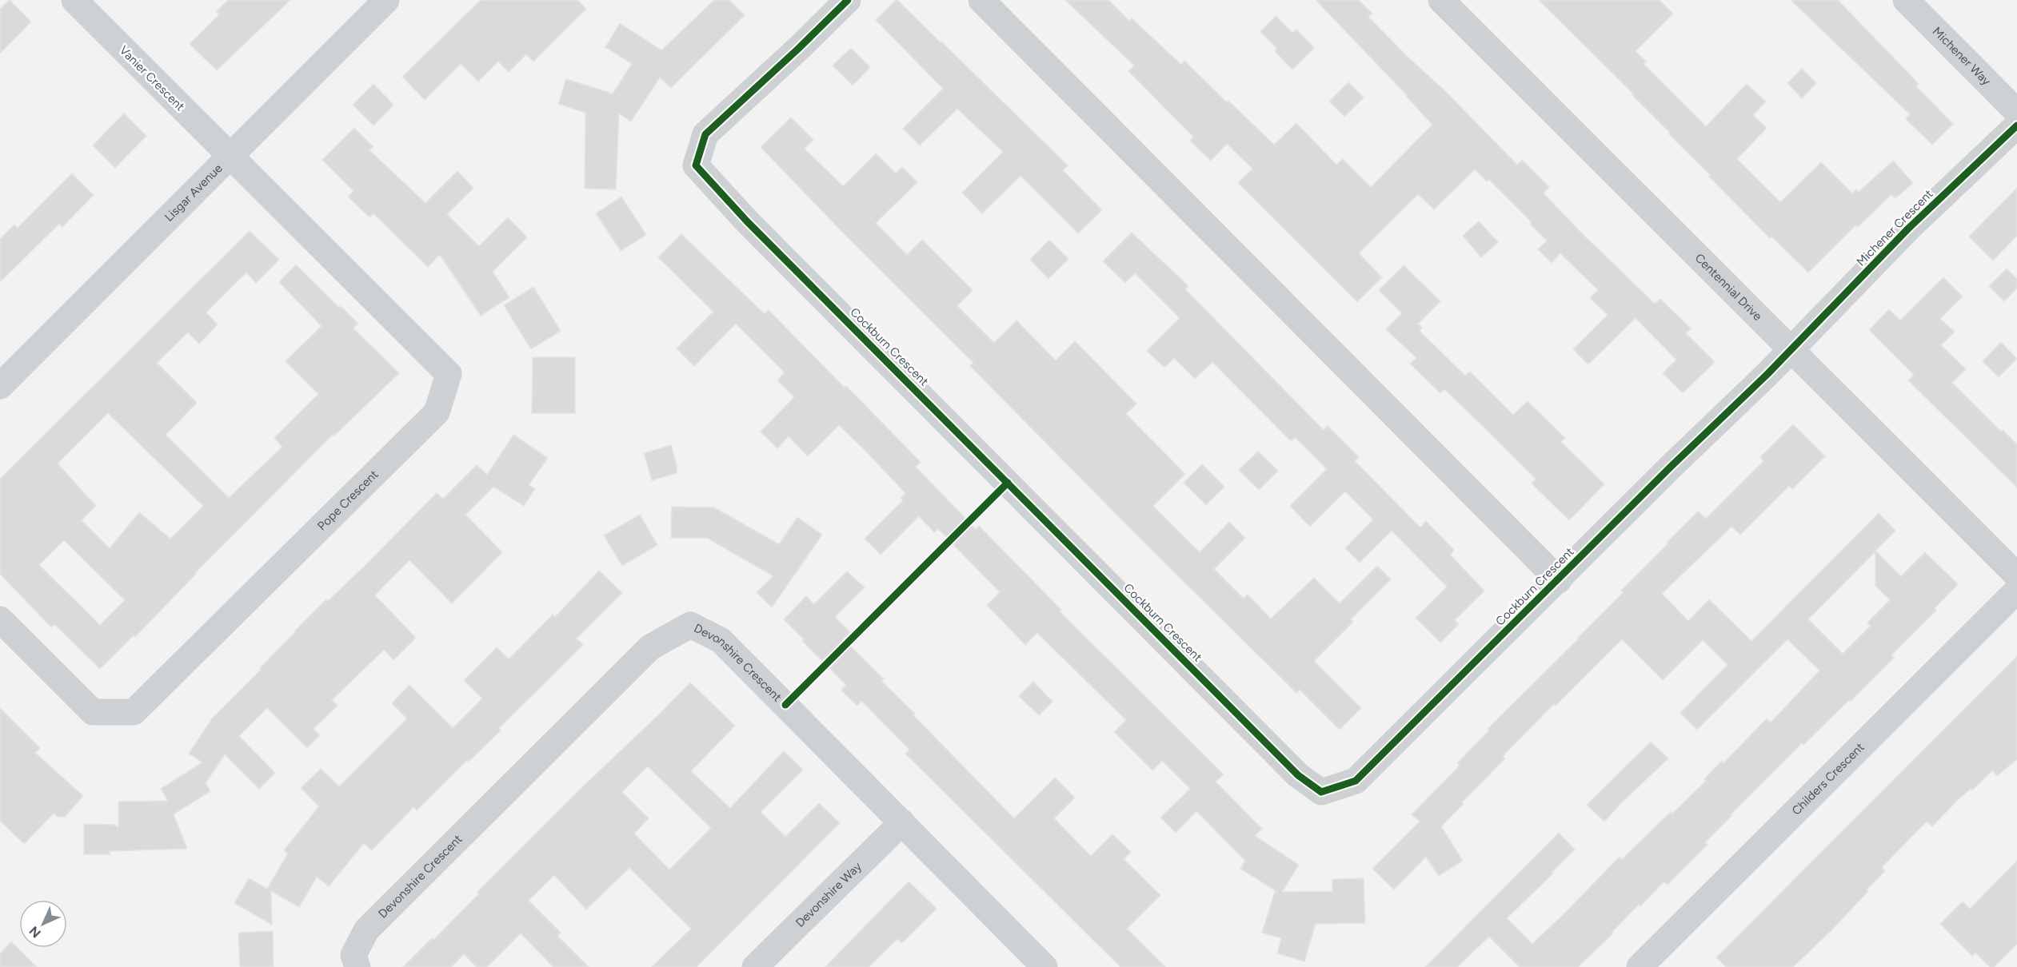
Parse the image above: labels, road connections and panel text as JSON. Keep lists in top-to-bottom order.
{
  "streets": {
    "street": [
      "Michener Way",
      "Vanier Crescent",
      "Lisgar Avenue",
      "Michener Crescent",
      "Centennial Drive",
      "Cockburn Crescent",
      "Pope Crescent",
      "Devonshire Crescent",
      "Childers Crescent",
      "Devonshire Way"
    ]
  },
  "crossings": [
    ["Vanier Crescent", "Lisgar Avenue"],
    ["Vanier Crescent", "Pope Crescent"],
    ["Lisgar Avenue", "Pope Crescent"],
    ["Michener Crescent", "Centennial Drive"],
    ["Michener Crescent", "Cockburn Crescent"],
    ["Centennial Drive", "Cockburn Crescent"],
    ["Devonshire Crescent", "Devonshire Way"]
  ],
  "north": "bottom left"
}
